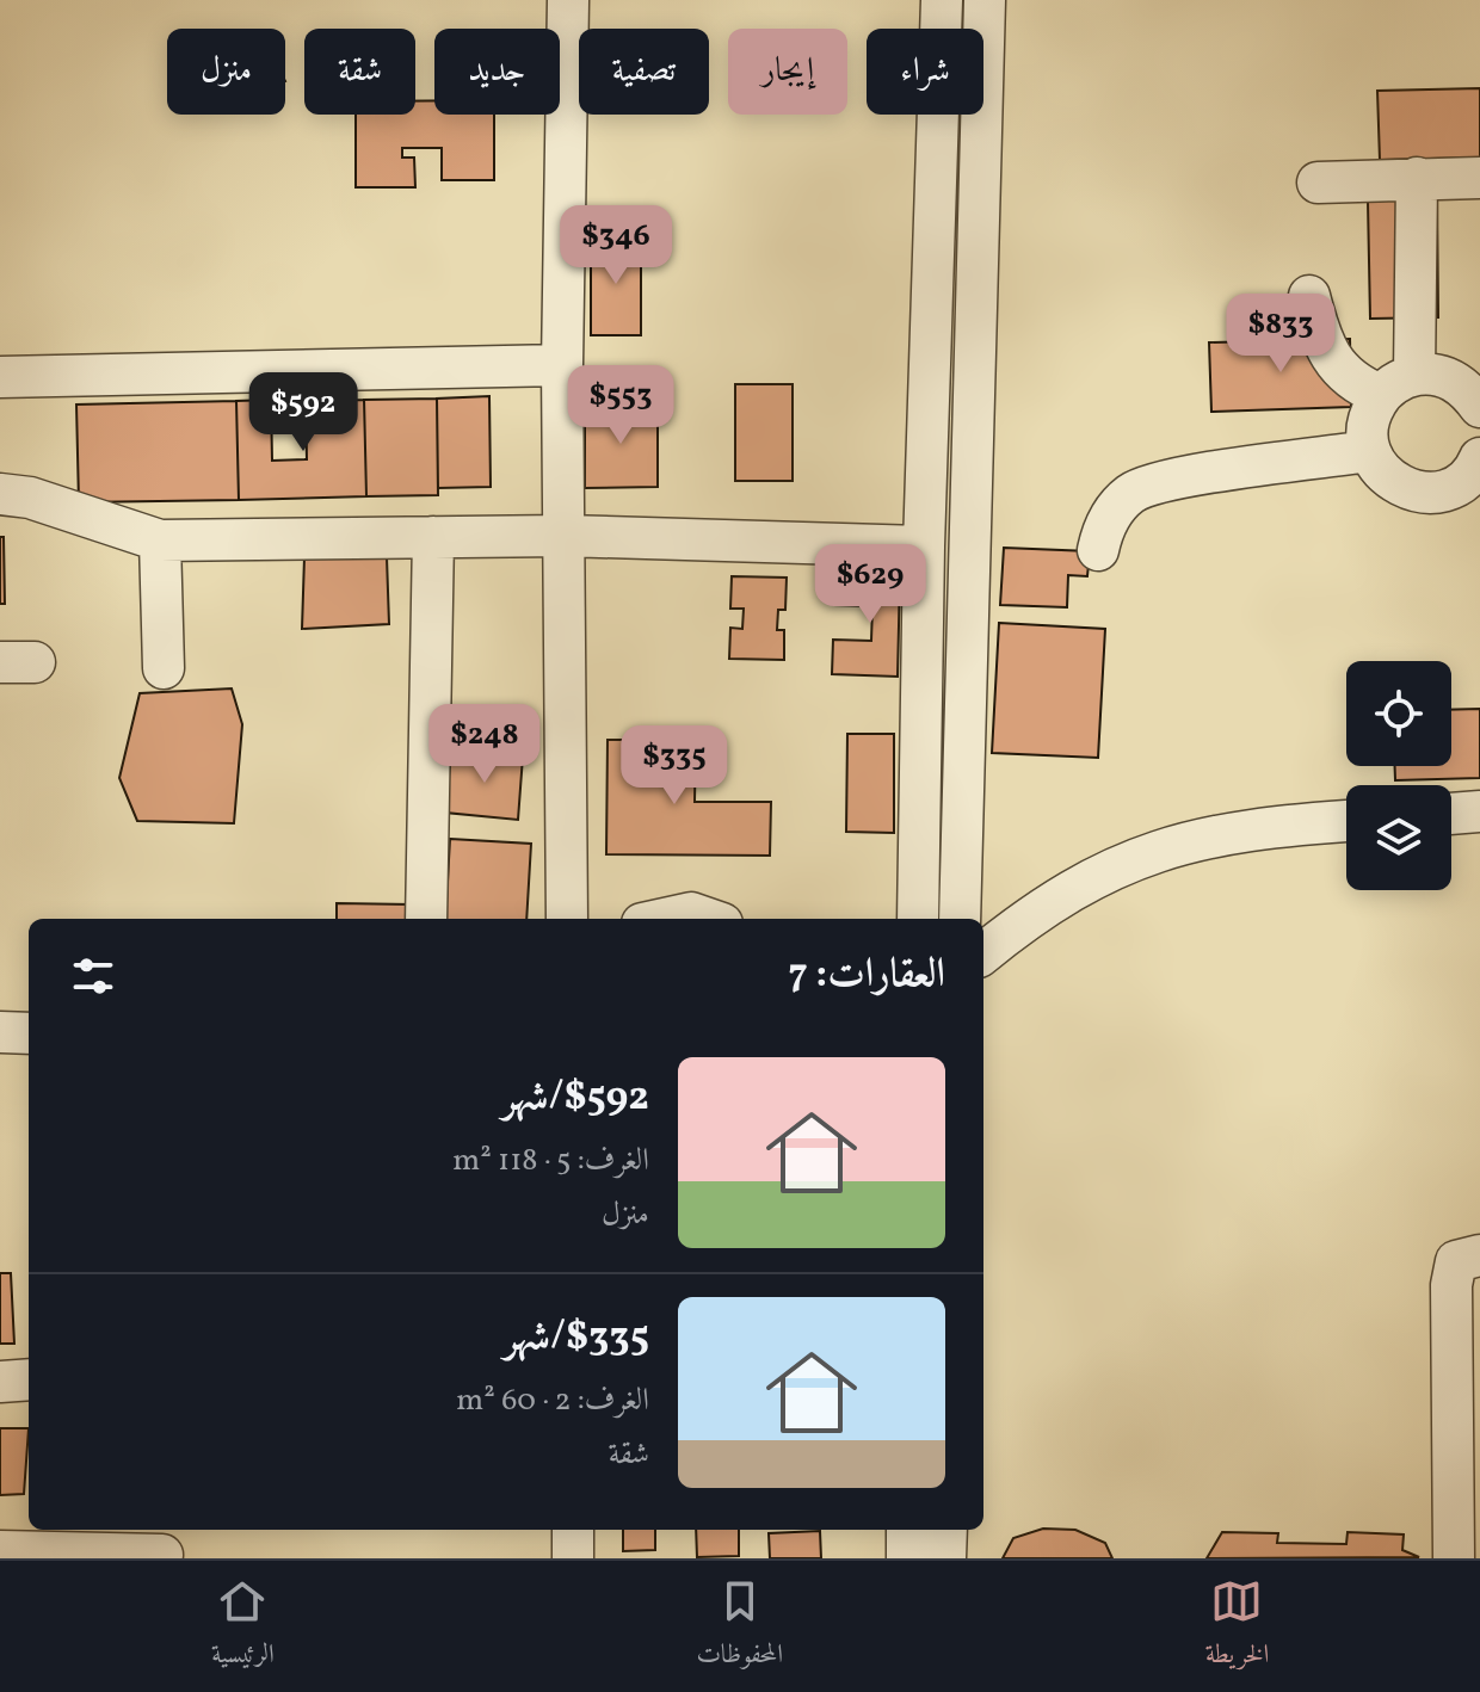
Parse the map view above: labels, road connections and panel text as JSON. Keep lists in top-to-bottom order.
{
  "page": {
    "chip": [
      "شراء",
      "إيجار",
      "تصفية",
      "جديد",
      "شقة",
      "منزل"
    ],
    "price": [
      "$346",
      "$833",
      "$553",
      "$592",
      "$629",
      "$248",
      "$335"
    ],
    "heading": "العقارات: 7",
    "list": [
      {
        "name": "$592/شهر",
        "note": "الغرف: 5 · 118 m² · منزل"
      },
      {
        "name": "$335/شهر",
        "note": "الغرف: 2 · 60 m² · شقة"
      }
    ],
    "tabs": ["الخريطة", "المحفوظات", "الرئيسية"]
  }
}
